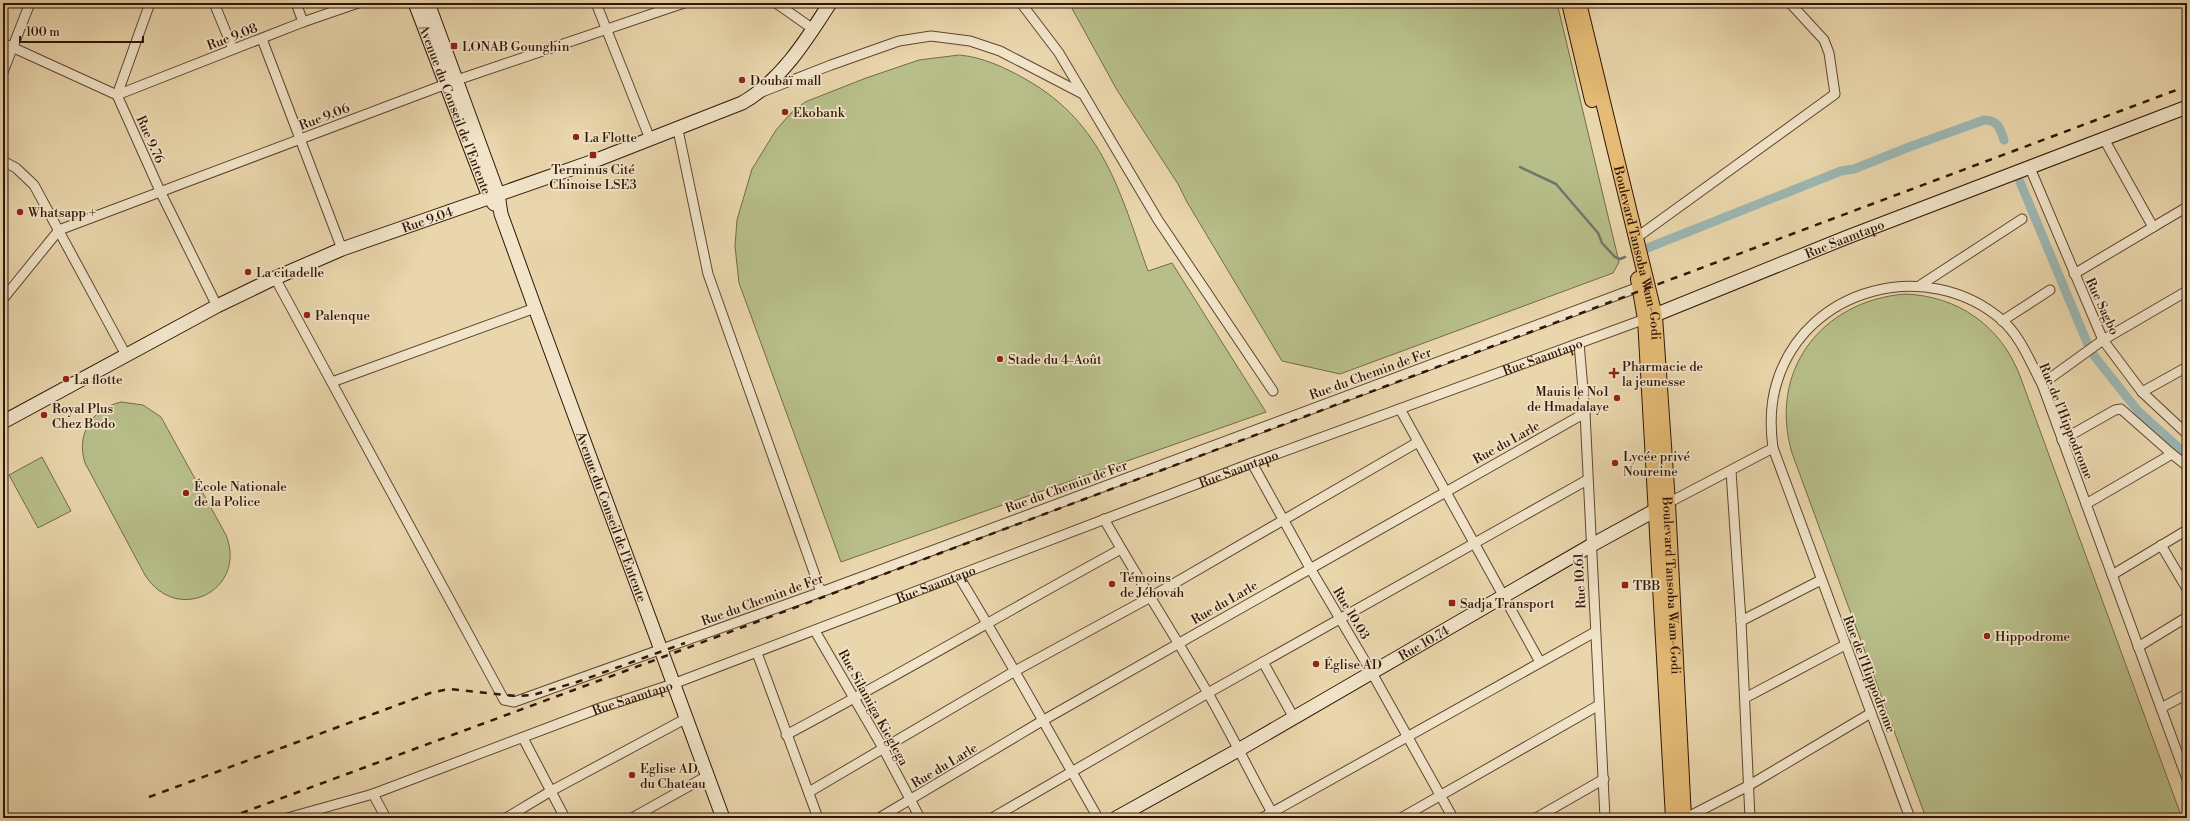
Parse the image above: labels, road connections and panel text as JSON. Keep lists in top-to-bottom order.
{
  "streets": {
    "main road": [
      "Avenue du Conseil de l'Entente",
      "Rue 9.04",
      "Rue Saamtapo",
      "Boulevard Tansoba Wam-Godi",
      "Rue 10.74"
    ],
    "street": [
      "Rue 9.08",
      "Rue 9.06",
      "Rue 9.76",
      "Rue Sagbo",
      "Rue du Chemin de Fer",
      "Rue de l'Hippodrome",
      "Rue du Larle",
      "Rue 10.61",
      "Rue 10.03",
      "Rue Silamiga Kieglega"
    ]
  },
  "crossings": [
    ["Rue 9.08", "Rue 9.76"],
    ["Avenue du Conseil de l'Entente", "Rue 9.06"],
    ["Avenue du Conseil de l'Entente", "Rue 9.04"],
    ["Avenue du Conseil de l'Entente", "Rue Saamtapo"],
    ["Avenue du Conseil de l'Entente", "Rue du Chemin de Fer"],
    ["Rue 9.06", "Rue 9.76"],
    ["Rue 9.76", "Rue 9.04"],
    ["Rue Saamtapo", "Boulevard Tansoba Wam-Godi"],
    ["Rue Saamtapo", "Rue Sagbo"],
    ["Rue Saamtapo", "Rue 10.61"],
    ["Rue Saamtapo", "Rue 10.03"],
    ["Rue Saamtapo", "Rue Silamiga Kieglega"],
    ["Boulevard Tansoba Wam-Godi", "Rue du Chemin de Fer"],
    ["Boulevard Tansoba Wam-Godi", "Rue 10.74"],
    ["Rue du Larle", "Rue 10.61"],
    ["Rue du Larle", "Rue 10.03"],
    ["Rue du Larle", "Rue Silamiga Kieglega"],
    ["Rue 10.61", "Rue 10.74"],
    ["Rue 10.03", "Rue 10.74"]
  ],
  "places": {
    "transit": [
      "LONAB Gounghin",
      "Terminus Cité Chinoise LSE3",
      "TBB",
      "Sadja Transport"
    ],
    "other": [
      "Doubaï mall",
      "Ekobank",
      "La Flotte",
      "Whatsapp +",
      "La citadelle",
      "Palenque",
      "Stade du 4-Août",
      "La flotte",
      "Mauis le No1 de Hmadalaye",
      "Royal Plus Chez Bodo",
      "Lycée privé Noureine",
      "École Nationale de la Police",
      "Témoins de Jéhovah",
      "Hippodrome",
      "Église AD",
      "Eglise AD du Chateau"
    ],
    "health": ["Pharmacie de la jeunesse"]
  },
  "scale_bar": "100 m"
}
